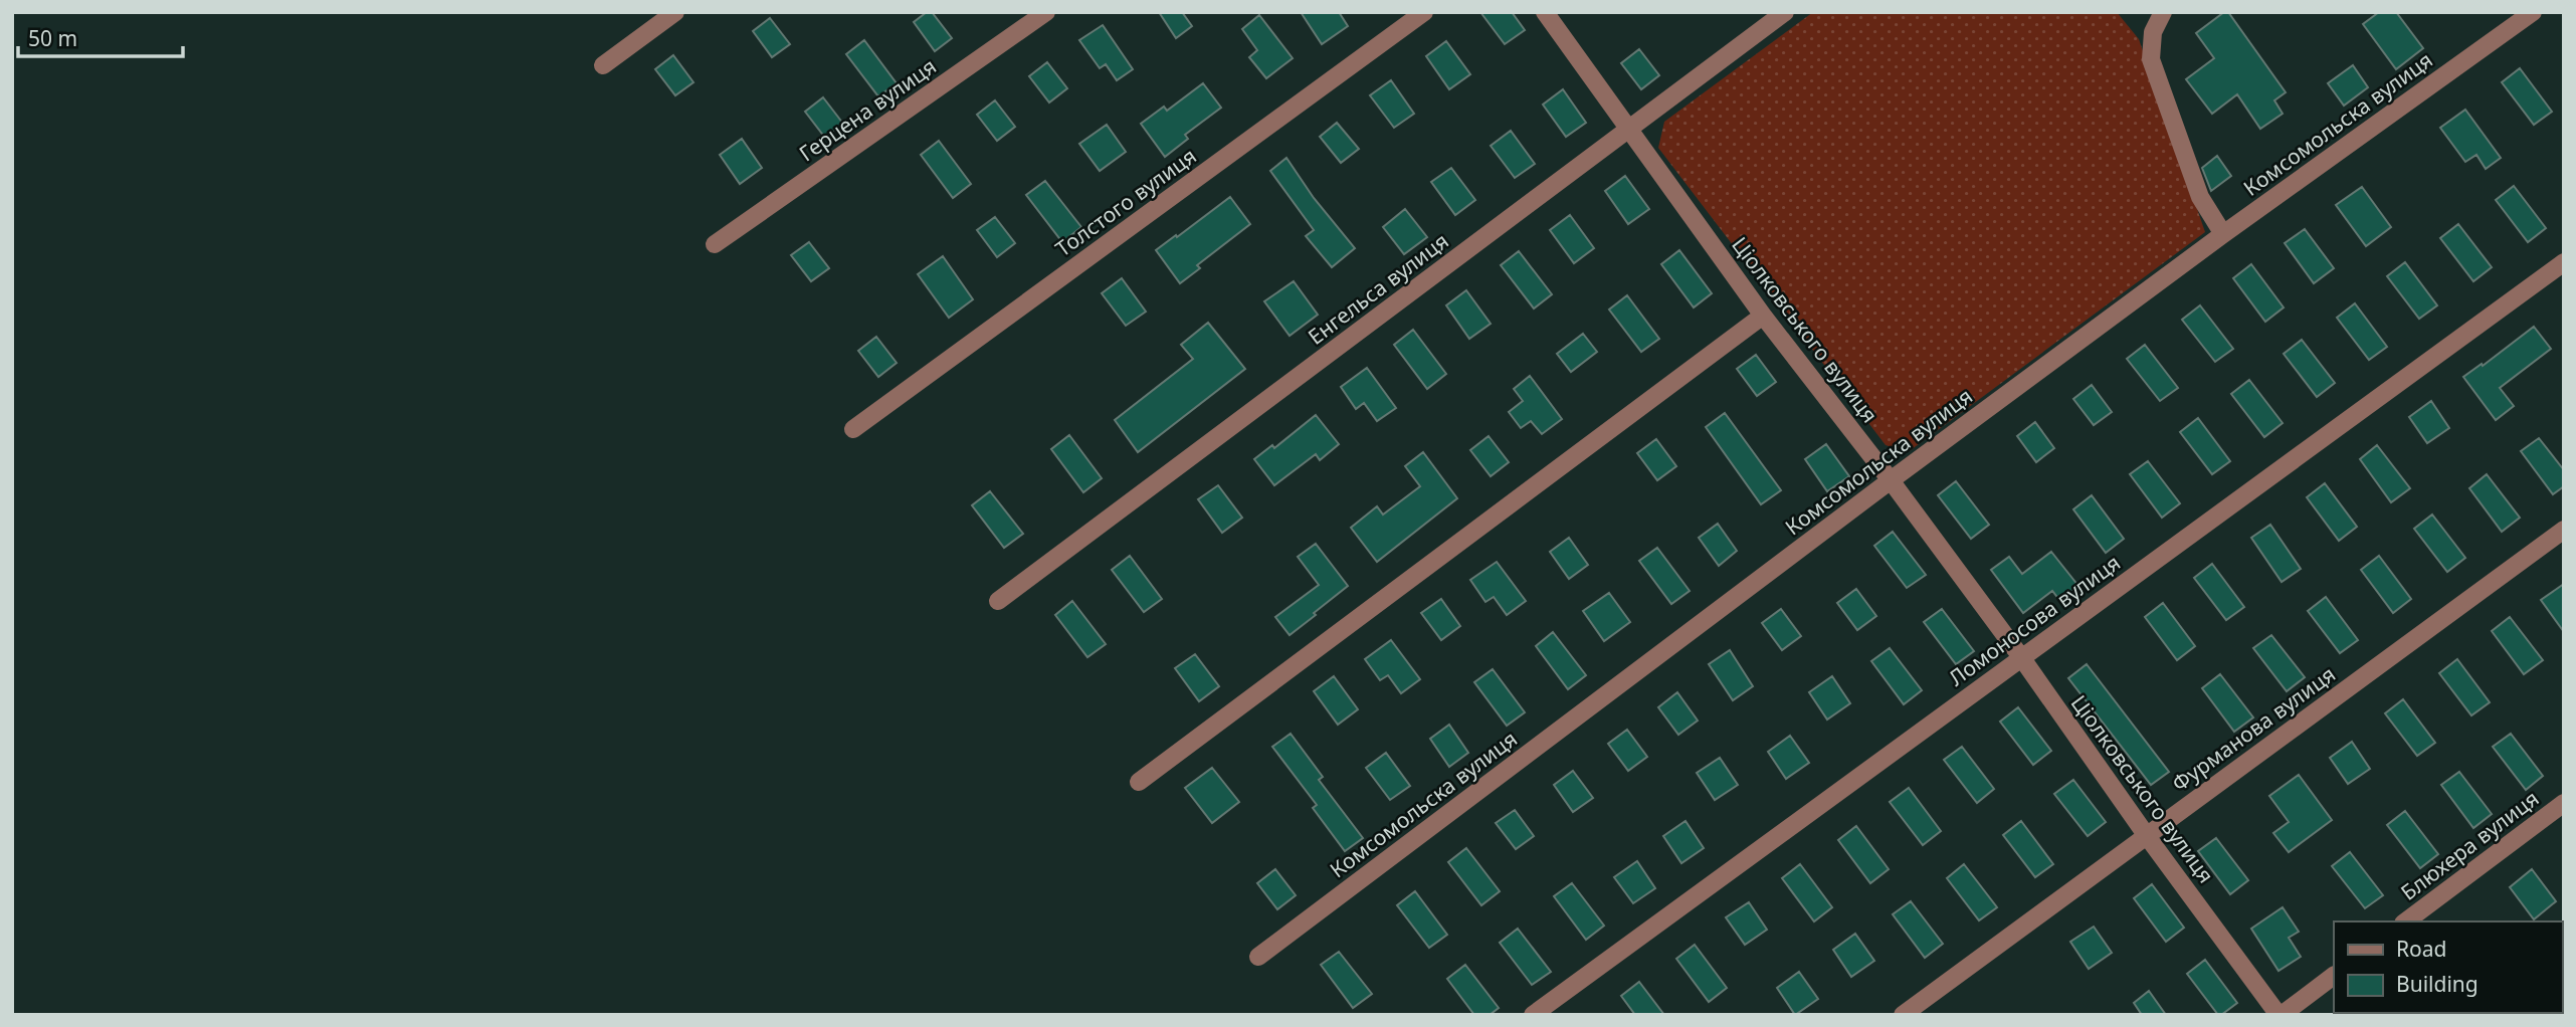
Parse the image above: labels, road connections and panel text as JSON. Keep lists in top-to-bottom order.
{
  "streets": {
    "street": [
      "Герцена вулиця",
      "Комсомольска вулиця",
      "Толстого вулиця",
      "Енгельса вулиця",
      "Ціолковського вулиця",
      "Ломоносова вулиця",
      "Фурманова вулиця",
      "Блюхера вулиця"
    ]
  },
  "crossings": [
    ["Комсомольска вулиця", "Ціолковського вулиця"],
    ["Енгельса вулиця", "Ціолковського вулиця"],
    ["Ціолковського вулиця", "Ломоносова вулиця"],
    ["Ціолковського вулиця", "Фурманова вулиця"]
  ],
  "legend": ["Road", "Building"],
  "scale_bar": "50 m"
}
